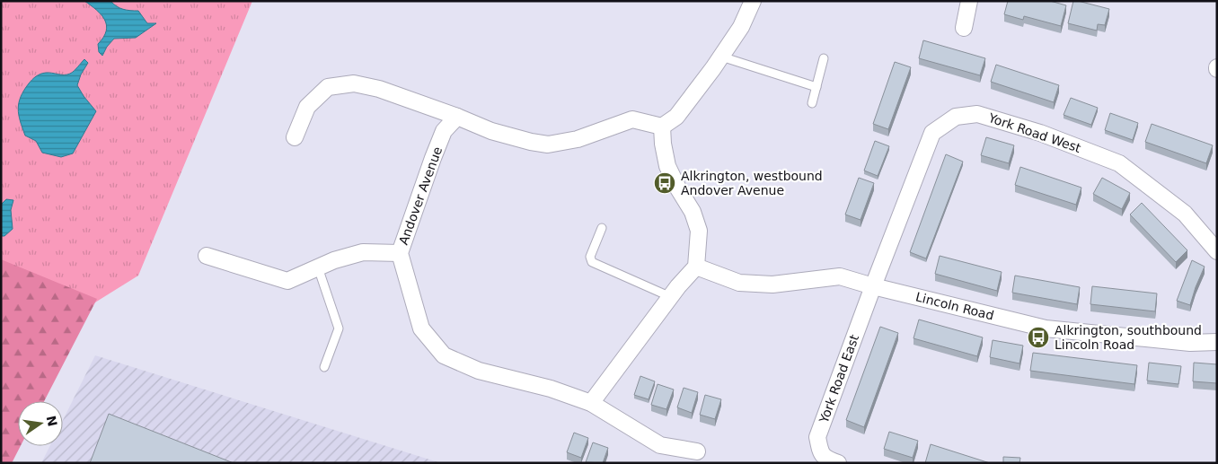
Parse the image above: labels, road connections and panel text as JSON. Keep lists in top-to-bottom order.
{
  "streets": {
    "street": [
      "York Road West",
      "Andover Avenue",
      "Lincoln Road",
      "York Road East"
    ]
  },
  "crossings": [
    ["York Road West", "Lincoln Road"],
    ["York Road West", "York Road East"],
    ["Lincoln Road", "York Road East"]
  ],
  "places": {
    "bus stop": ["Alkrington, westbound Andover Avenue", "Alkrington, southbound Lincoln Road"]
  },
  "north": "right"
}
